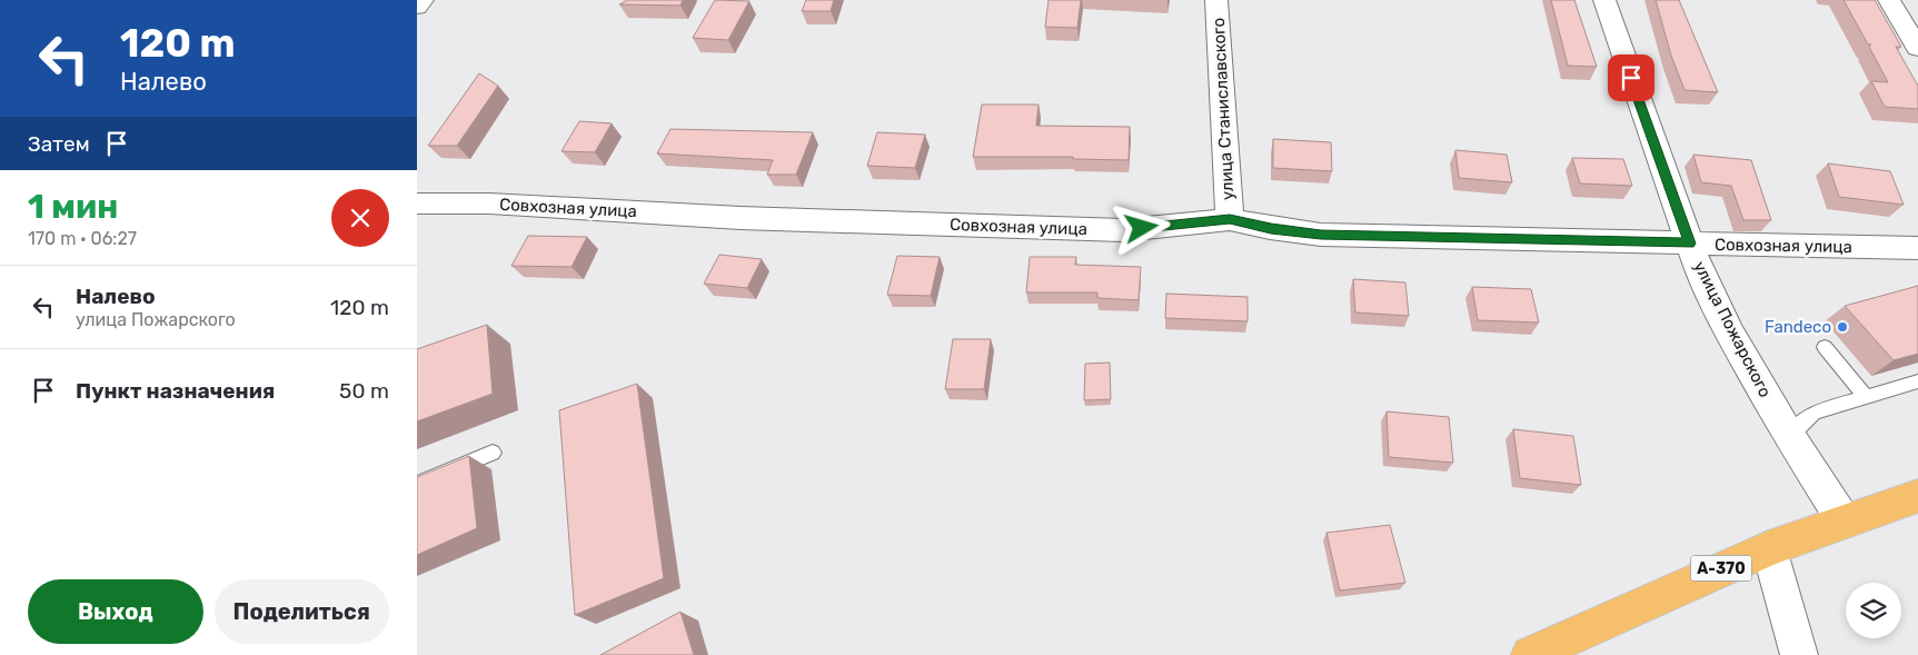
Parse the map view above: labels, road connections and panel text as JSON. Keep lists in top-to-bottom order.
{
  "streets": {
    "highway": ["А-370"],
    "street": ["улица Станиславского", "Совхозная улица", "улица Пожарского"]
  },
  "crossings": [
    ["улица Станиславского", "Совхозная улица"],
    ["Совхозная улица", "улица Пожарского"],
    ["улица Пожарского", "А-370"]
  ],
  "places": ["Fandeco"],
  "page": {
    "turn": ["120 m", "Налево"],
    "then": "Затем",
    "heading": ["1 мин", "170 m · 06:27"],
    "list": [
      {
        "name": "Налево",
        "note": "улица Пожарского",
        "value": "120 m"
      },
      {
        "name": "Пункт назначения",
        "value": "50 m"
      }
    ],
    "buttons": ["Выход", "Поделиться"]
  }
}
